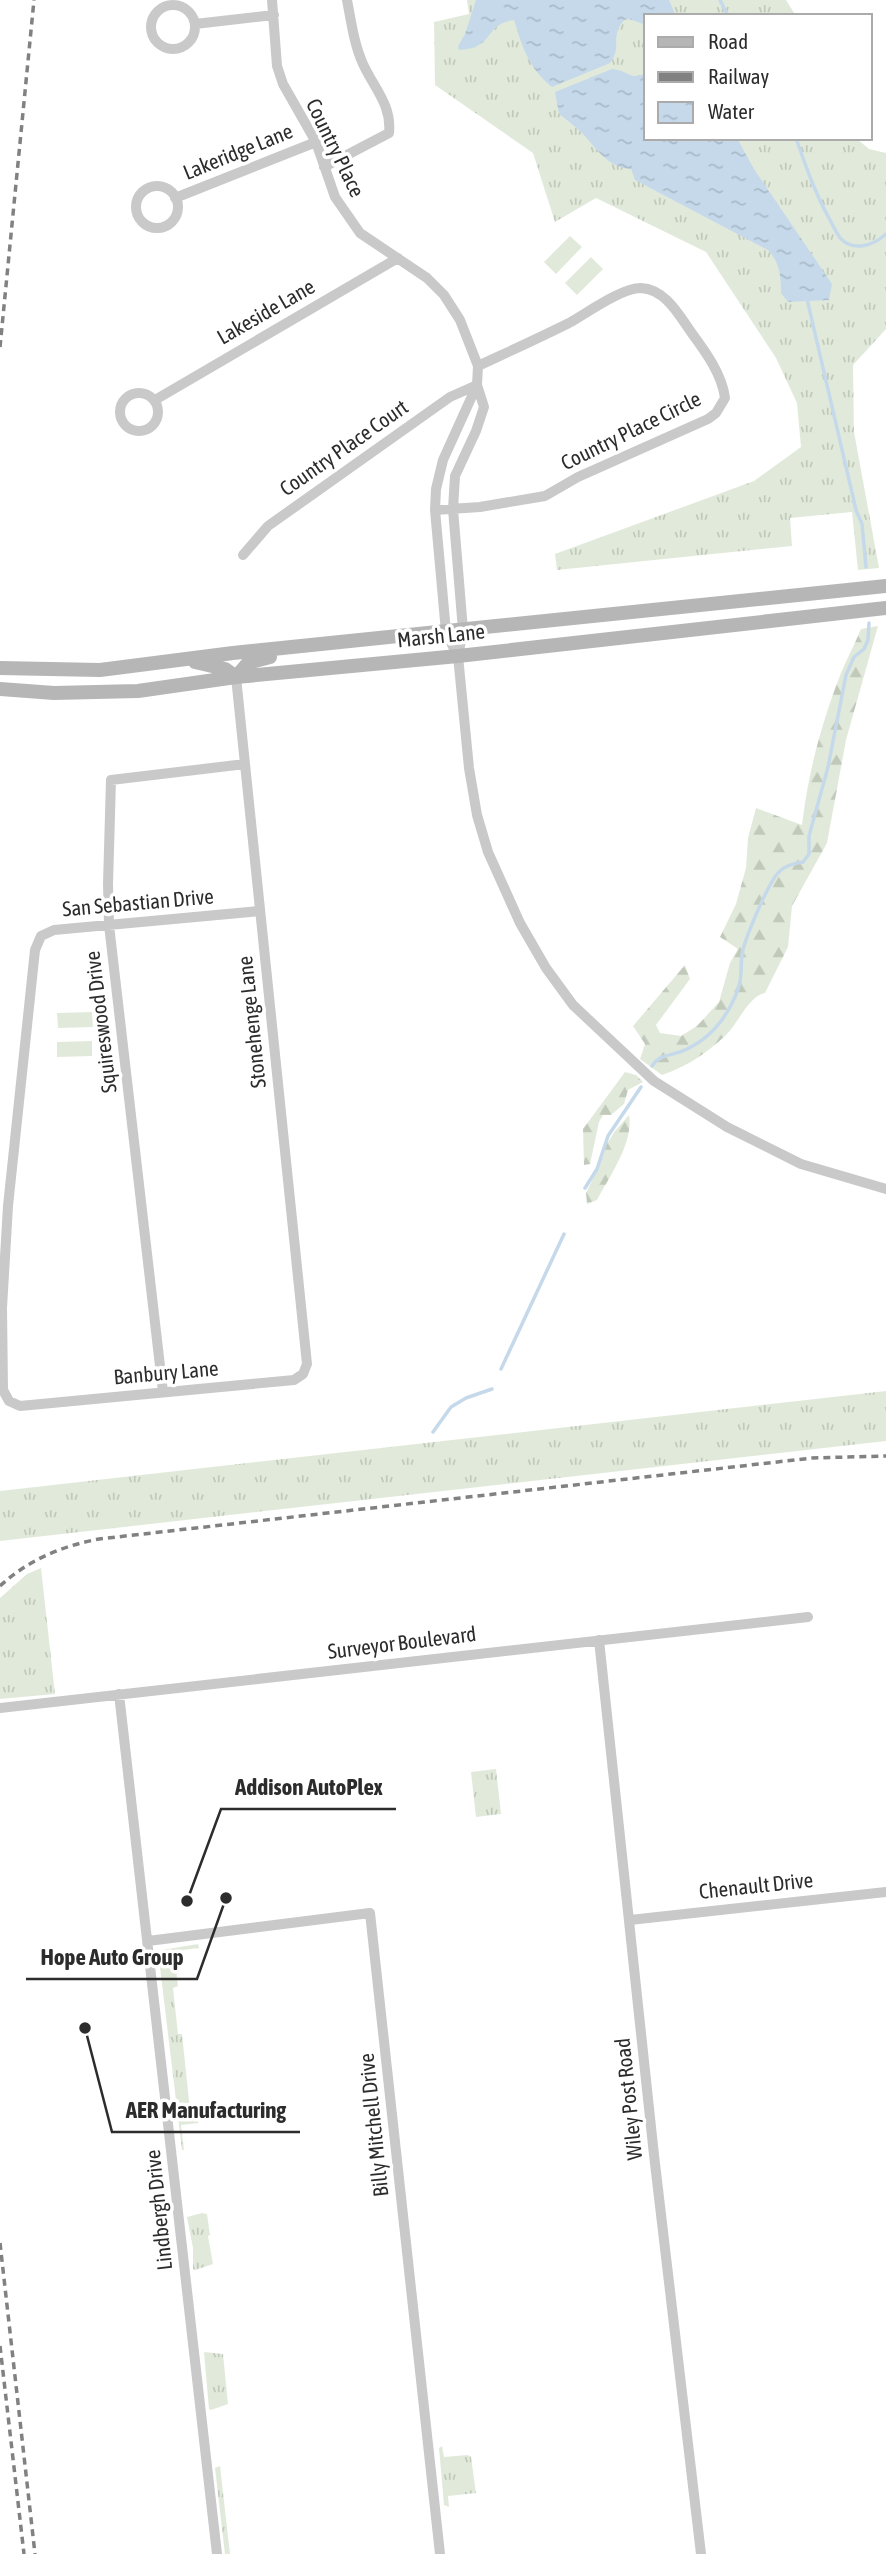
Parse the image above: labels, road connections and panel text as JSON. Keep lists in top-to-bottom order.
{
  "streets": {
    "main road": ["Marsh Lane"],
    "street": [
      "Country Place",
      "Lakeridge Lane",
      "Lakeside Lane",
      "Country Place Circle",
      "Country Place Court",
      "San Sebastian Drive",
      "Squireswood Drive",
      "Stonehenge Lane",
      "Banbury Lane",
      "Surveyor Boulevard",
      "Chenault Drive",
      "Wiley Post Road",
      "Billy Mitchell Drive",
      "Lindbergh Drive"
    ]
  },
  "crossings": [
    ["Country Place", "Lakeridge Lane"],
    ["Country Place", "Lakeside Lane"],
    ["Country Place", "Country Place Circle"],
    ["Country Place", "Country Place Court"],
    ["Country Place", "Marsh Lane"],
    ["Marsh Lane", "Stonehenge Lane"],
    ["San Sebastian Drive", "Squireswood Drive"],
    ["San Sebastian Drive", "Stonehenge Lane"],
    ["San Sebastian Drive", "Banbury Lane"],
    ["Squireswood Drive", "Stonehenge Lane"],
    ["Squireswood Drive", "Banbury Lane"],
    ["Stonehenge Lane", "Banbury Lane"],
    ["Surveyor Boulevard", "Wiley Post Road"],
    ["Surveyor Boulevard", "Lindbergh Drive"],
    ["Chenault Drive", "Wiley Post Road"],
    ["Billy Mitchell Drive", "Lindbergh Drive"]
  ],
  "places": ["Hope Auto Group", "Addison AutoPlex", "AER Manufacturing"],
  "legend": ["Road", "Railway", "Water"]
}
